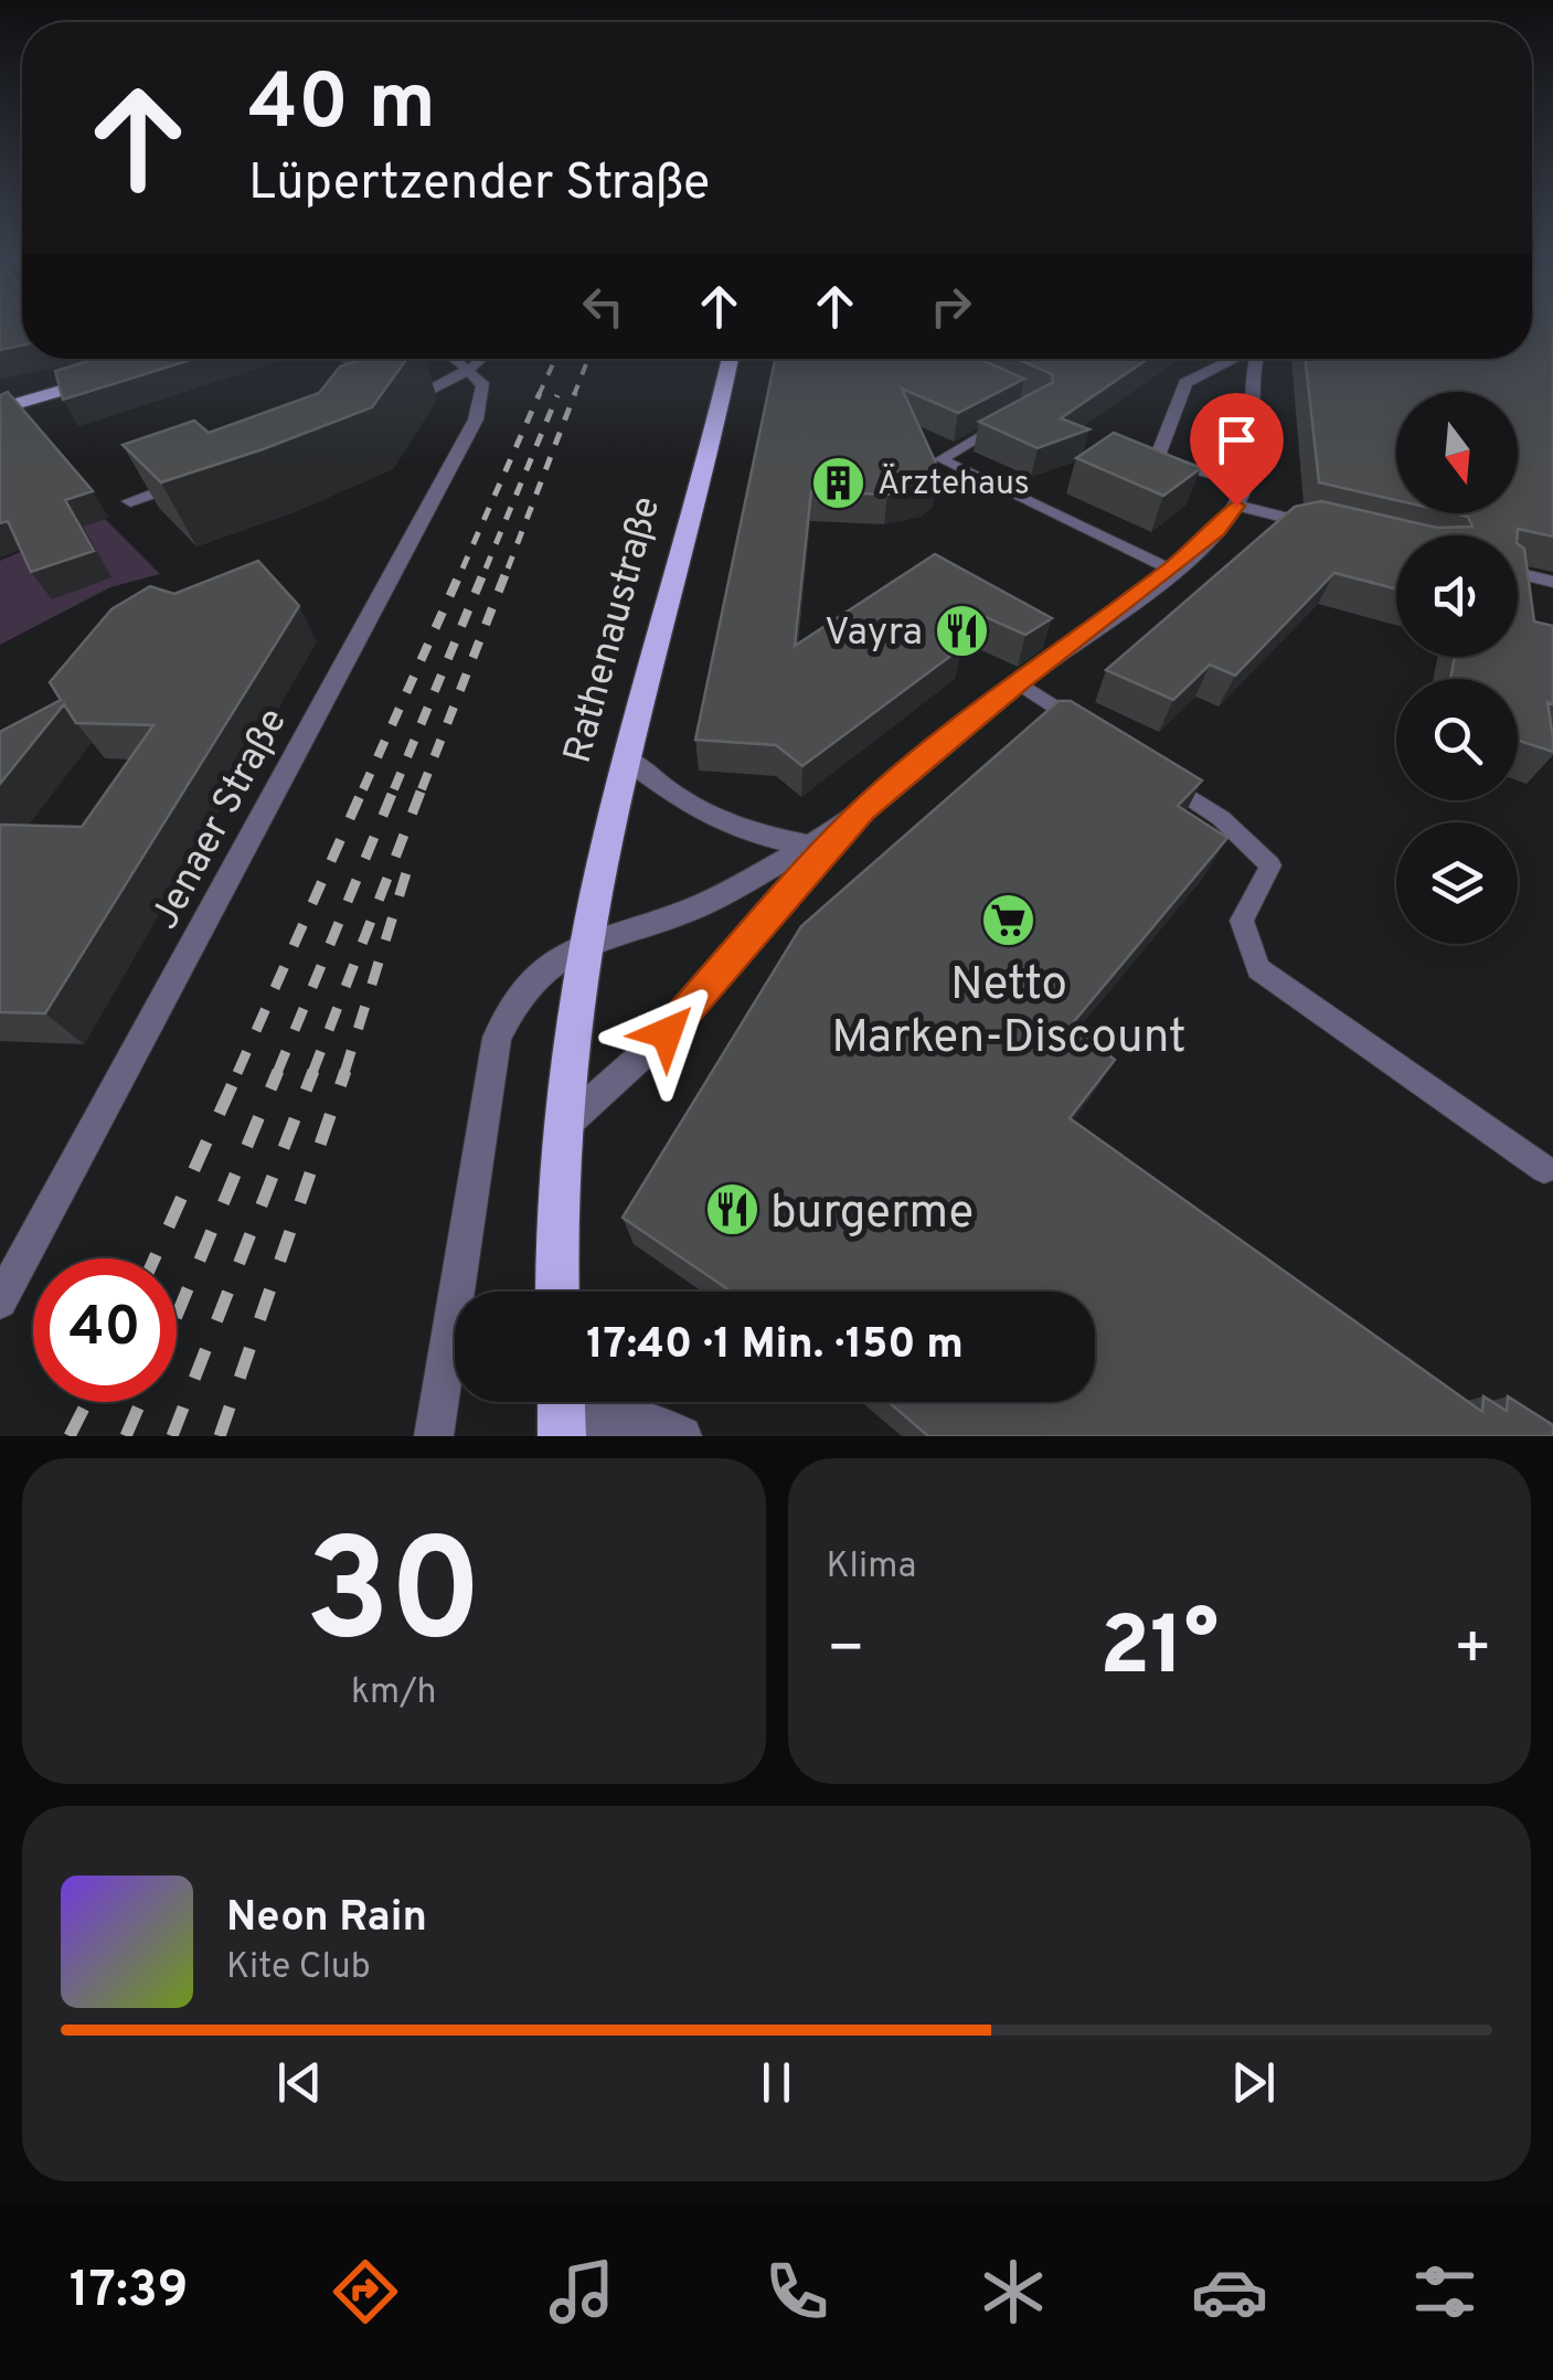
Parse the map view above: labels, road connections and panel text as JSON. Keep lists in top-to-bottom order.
{
  "streets": {
    "main road": ["Rathenaustraße"],
    "street": ["Jenaer Straße"]
  },
  "places": {
    "building": ["Ärztehaus"],
    "restaurant": ["Vayra", "burgerme"],
    "supermarket": ["Netto Marken-Discount"]
  },
  "north": "bottom",
  "page": {
    "turn": ["40 m", "Lüpertzender Straße"],
    "limit": "40",
    "trip": "17:40 · 1 Min. · 150 m",
    "tile": [
      ["30", "km/h"],
      "Klima"
    ],
    "heat": ["−", "21°", "+"],
    "song": ["Neon Rain", "Kite Club"],
    "tabs": "17:39"
  }
}
